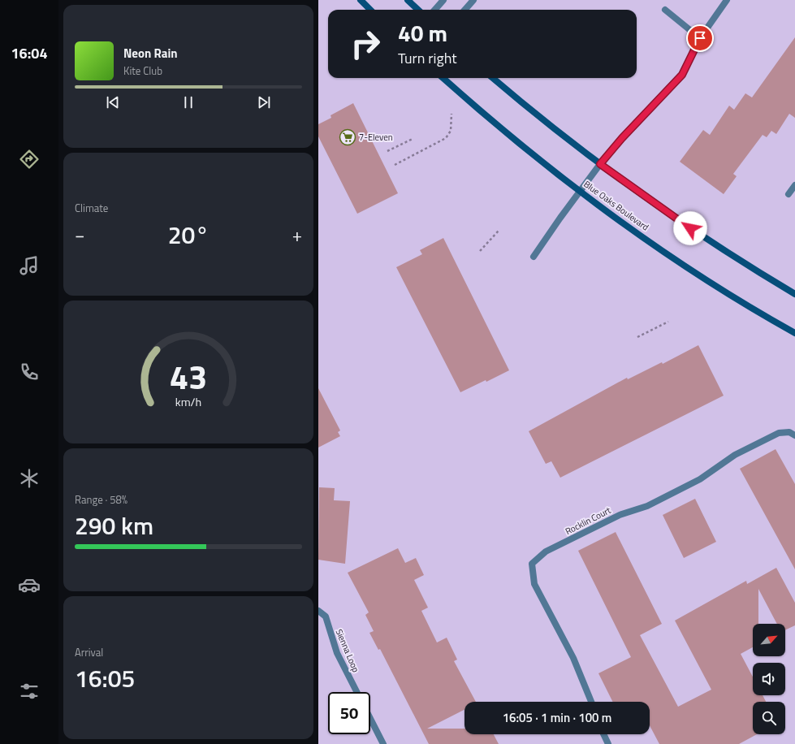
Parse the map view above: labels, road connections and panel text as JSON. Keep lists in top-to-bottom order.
{
  "streets": {
    "main road": ["Blue Oaks Boulevard"],
    "street": ["Rocklin Court", "Sienna Loop"]
  },
  "places": {
    "supermarket": ["7-Eleven"]
  },
  "north": "top right",
  "page": {
    "tabs": "16:04",
    "turn": ["40 m", "Turn right"],
    "song": ["Neon Rain", "Kite Club"],
    "tile": [
      "Climate",
      ["Range · 58%", "290 km"],
      ["Arrival", "16:05"]
    ],
    "heat": ["−", "20°", "+"],
    "limit": "50",
    "trip": "16:05 · 1 min · 100 m",
    "gauge": ["43", "km/h"]
  }
}
